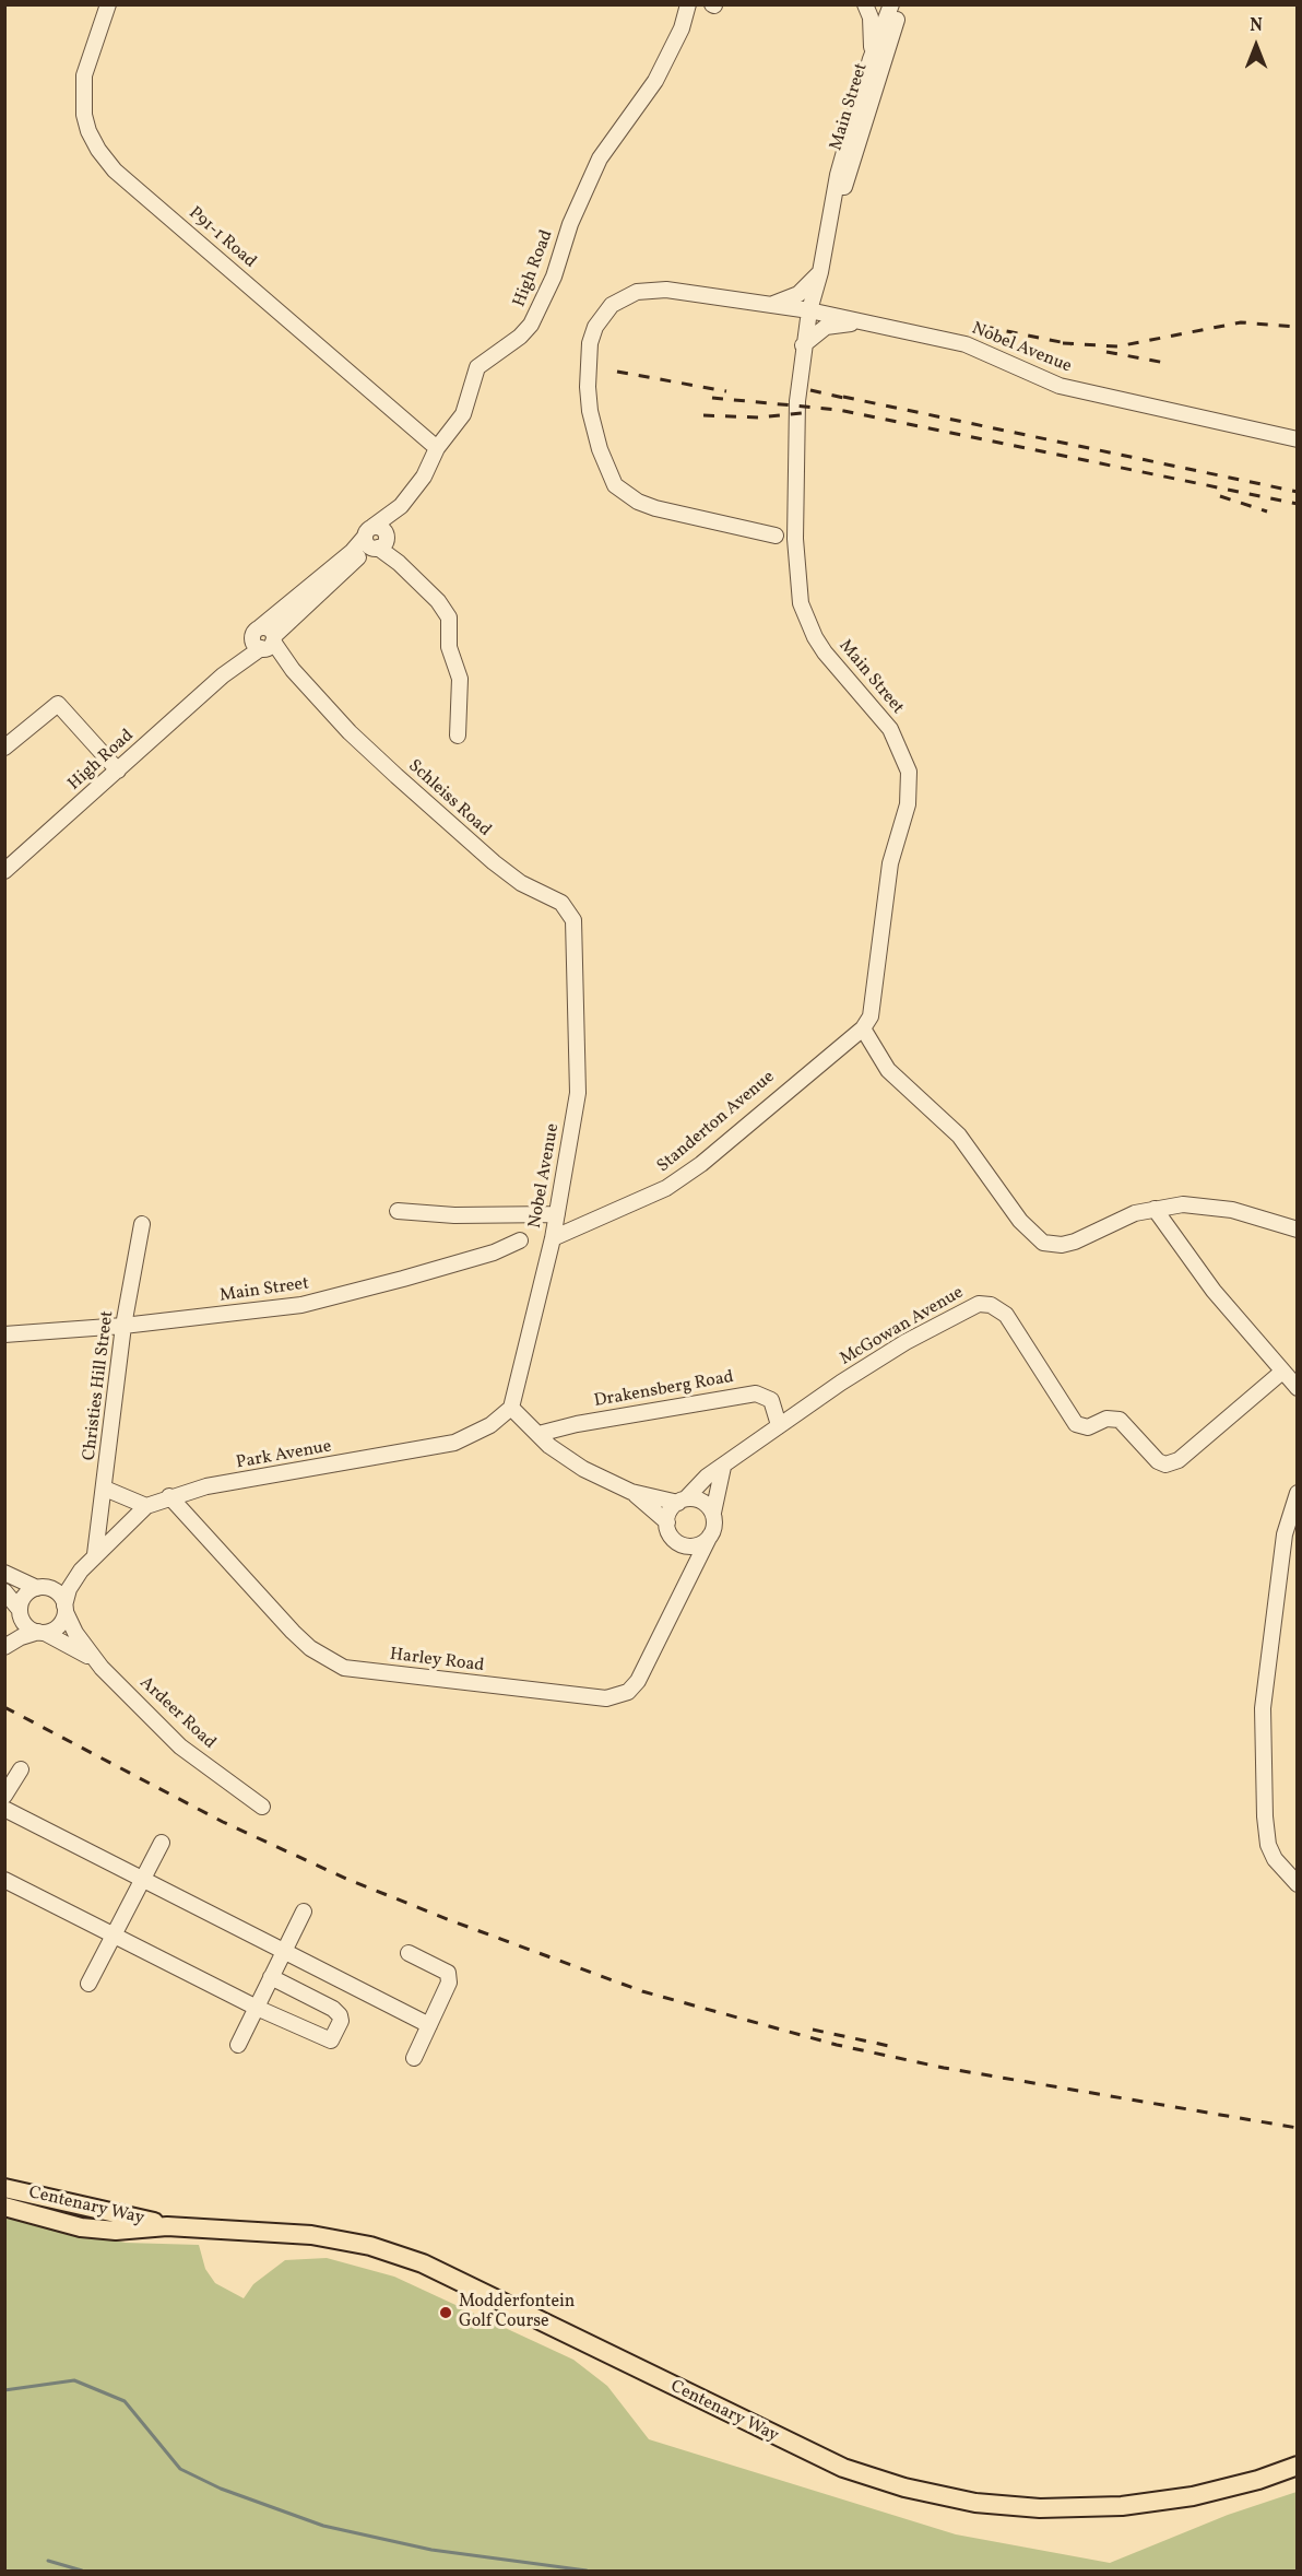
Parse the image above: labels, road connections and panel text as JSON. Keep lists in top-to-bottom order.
{
  "streets": {
    "main road": ["Centenary Way"],
    "street": [
      "Main Street",
      "P91-1 Road",
      "High Road",
      "Nobel Avenue",
      "Schleiss Road",
      "Standerton Avenue",
      "McGowan Avenue",
      "Christies Hill Street",
      "Drakensberg Road",
      "Park Avenue",
      "Harley Road",
      "Ardeer Road"
    ]
  },
  "crossings": [
    ["Main Street", "Nobel Avenue"],
    ["Main Street", "Standerton Avenue"],
    ["Main Street", "Christies Hill Street"],
    ["P91-1 Road", "High Road"],
    ["High Road", "Schleiss Road"],
    ["Nobel Avenue", "Schleiss Road"],
    ["Nobel Avenue", "Standerton Avenue"],
    ["Nobel Avenue", "Park Avenue"],
    ["McGowan Avenue", "Drakensberg Road"],
    ["McGowan Avenue", "Harley Road"],
    ["Christies Hill Street", "Park Avenue"],
    ["Park Avenue", "Harley Road"],
    ["Park Avenue", "Ardeer Road"]
  ],
  "places": ["Modderfontein Golf Course"],
  "north": "top"
}
